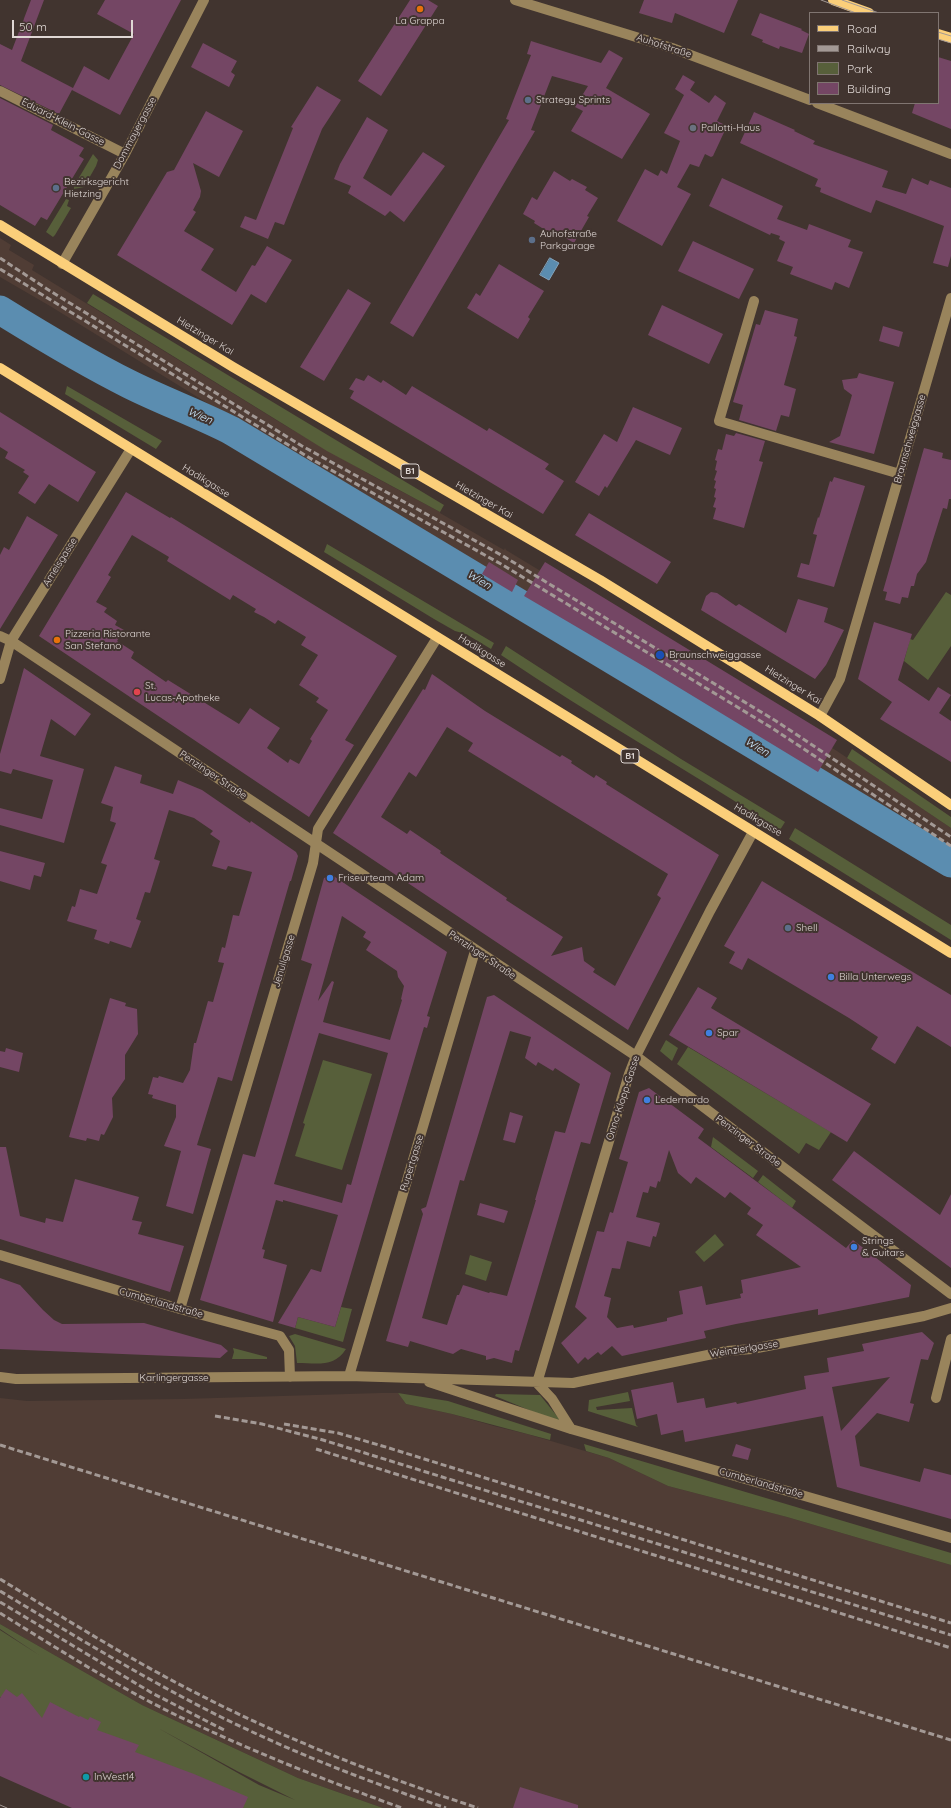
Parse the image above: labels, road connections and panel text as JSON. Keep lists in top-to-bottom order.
{
  "streets": {
    "main road": ["Hietzinger Kai", "B1", "Hadikgasse"],
    "street": [
      "Auhofstraße",
      "Eduard-Klein-Gasse",
      "Dommayergasse",
      "Braunschweiggasse",
      "Ameisgasse",
      "Penzinger Straße",
      "Jenullgasse",
      "Onno-Klopp-Gasse",
      "Rupertgasse",
      "Cumberlandstraße",
      "Weinzierlgasse",
      "Karlingergasse"
    ]
  },
  "crossings": [
    ["Eduard-Klein-Gasse", "Dommayergasse"],
    ["Dommayergasse", "Hietzinger Kai"],
    ["Hietzinger Kai", "Braunschweiggasse"],
    ["Hadikgasse", "Ameisgasse"],
    ["Hadikgasse", "Jenullgasse"],
    ["Hadikgasse", "Onno-Klopp-Gasse"],
    ["Ameisgasse", "Penzinger Straße"],
    ["Penzinger Straße", "Jenullgasse"],
    ["Penzinger Straße", "Onno-Klopp-Gasse"],
    ["Penzinger Straße", "Rupertgasse"],
    ["Jenullgasse", "Cumberlandstraße"],
    ["Onno-Klopp-Gasse", "Cumberlandstraße"],
    ["Onno-Klopp-Gasse", "Weinzierlgasse"],
    ["Rupertgasse", "Cumberlandstraße"],
    ["Rupertgasse", "Karlingergasse"],
    ["Cumberlandstraße", "Weinzierlgasse"],
    ["Cumberlandstraße", "Karlingergasse"]
  ],
  "water": ["Wien"],
  "places": [
    "La Grappa",
    "Strategy Sprints",
    "Pallotti-Haus",
    "Bezirksgericht Hietzing",
    "Auhofstraße Parkgarage",
    "Pizzeria Ristorante San Stefano",
    "Braunschweiggasse",
    "St. Lucas-Apotheke",
    "Friseurteam Adam",
    "Shell",
    "Billa Unterwegs",
    "Spar",
    "Ledernardo",
    "Strings & Guitars",
    "InWest14"
  ],
  "legend": [
    "Road",
    "Railway",
    "Park",
    "Building"
  ],
  "scale_bar": "50 m"
}
